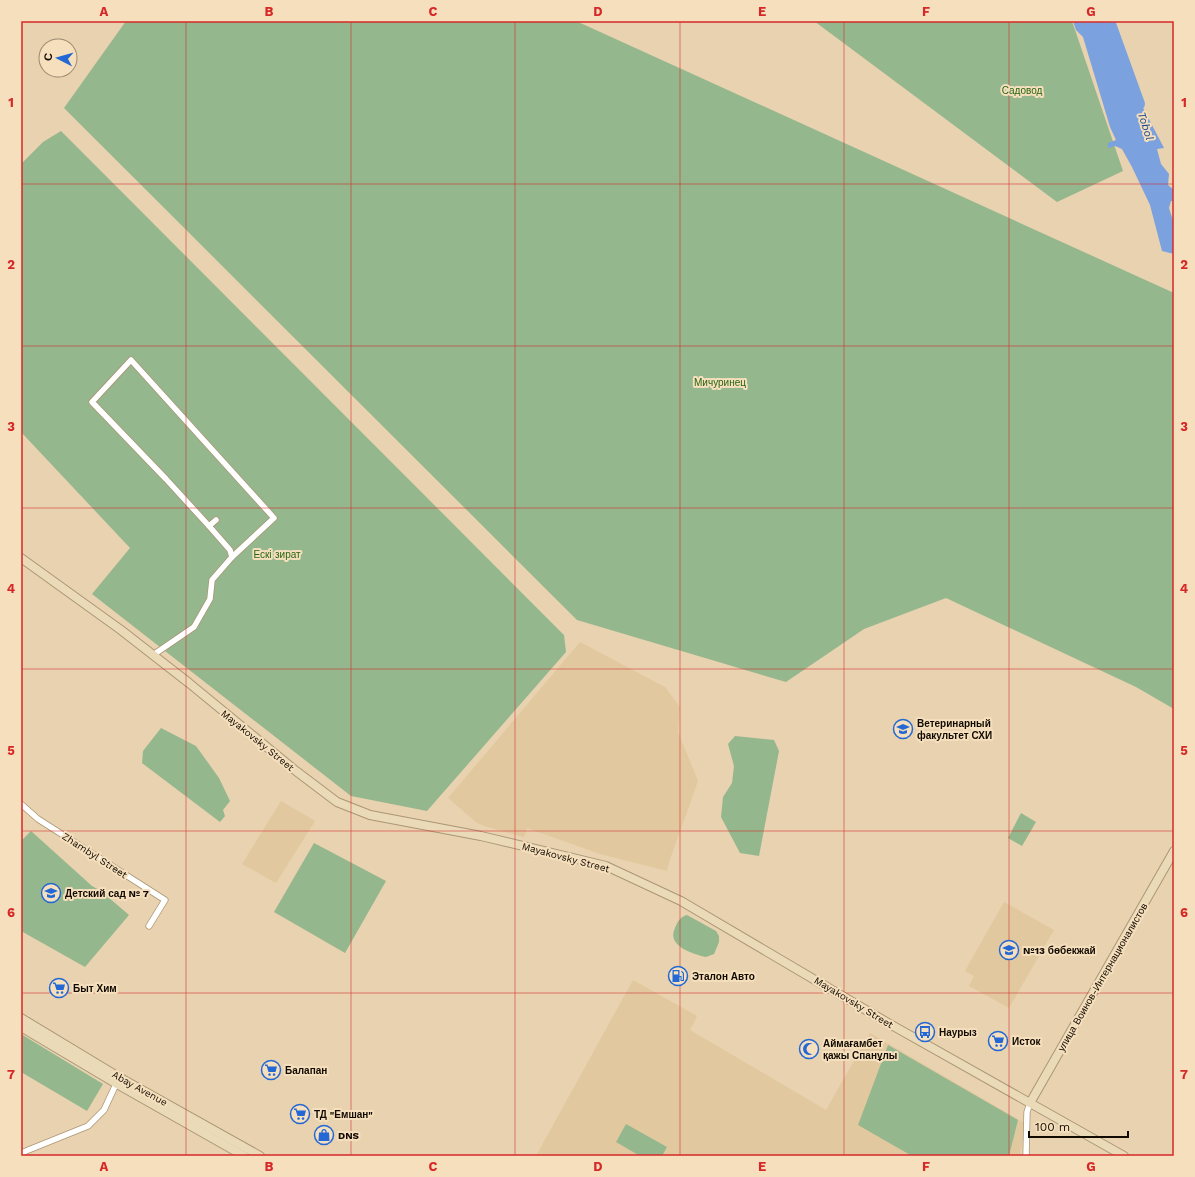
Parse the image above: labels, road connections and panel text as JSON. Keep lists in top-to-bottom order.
{
  "streets": {
    "main road": ["Mayakovsky Street", "улица Воинов-Интернационалистов", "Abay Avenue"],
    "street": ["Zhambyl Street"]
  },
  "crossings": [
    ["Mayakovsky Street", "улица Воинов-Интернационалистов"]
  ],
  "water": ["Tobol"],
  "parks": ["Садовод", "Мичуринец", "Ескі зират"],
  "places": {
    "school or university": ["Ветеринарный факультет СХИ", "Детский сад № 7", "№13 бөбекжай"],
    "fuel station": ["Эталон Авто"],
    "supermarket": [
      "Быт Хим",
      "Исток",
      "Балапан",
      "ТД \"Емшан\""
    ],
    "bus stop": ["Наурыз"],
    "mosque": ["Аймағамбет қажы Спанұлы"],
    "shop": ["DNS"]
  },
  "scale_bar": "100 m",
  "north": "left",
  "grid": {
    "columns": [
      "A",
      "B",
      "C",
      "D",
      "E",
      "F",
      "G"
    ],
    "rows": [
      "1",
      "2",
      "3",
      "4",
      "5",
      "6",
      "7"
    ]
  }
}
